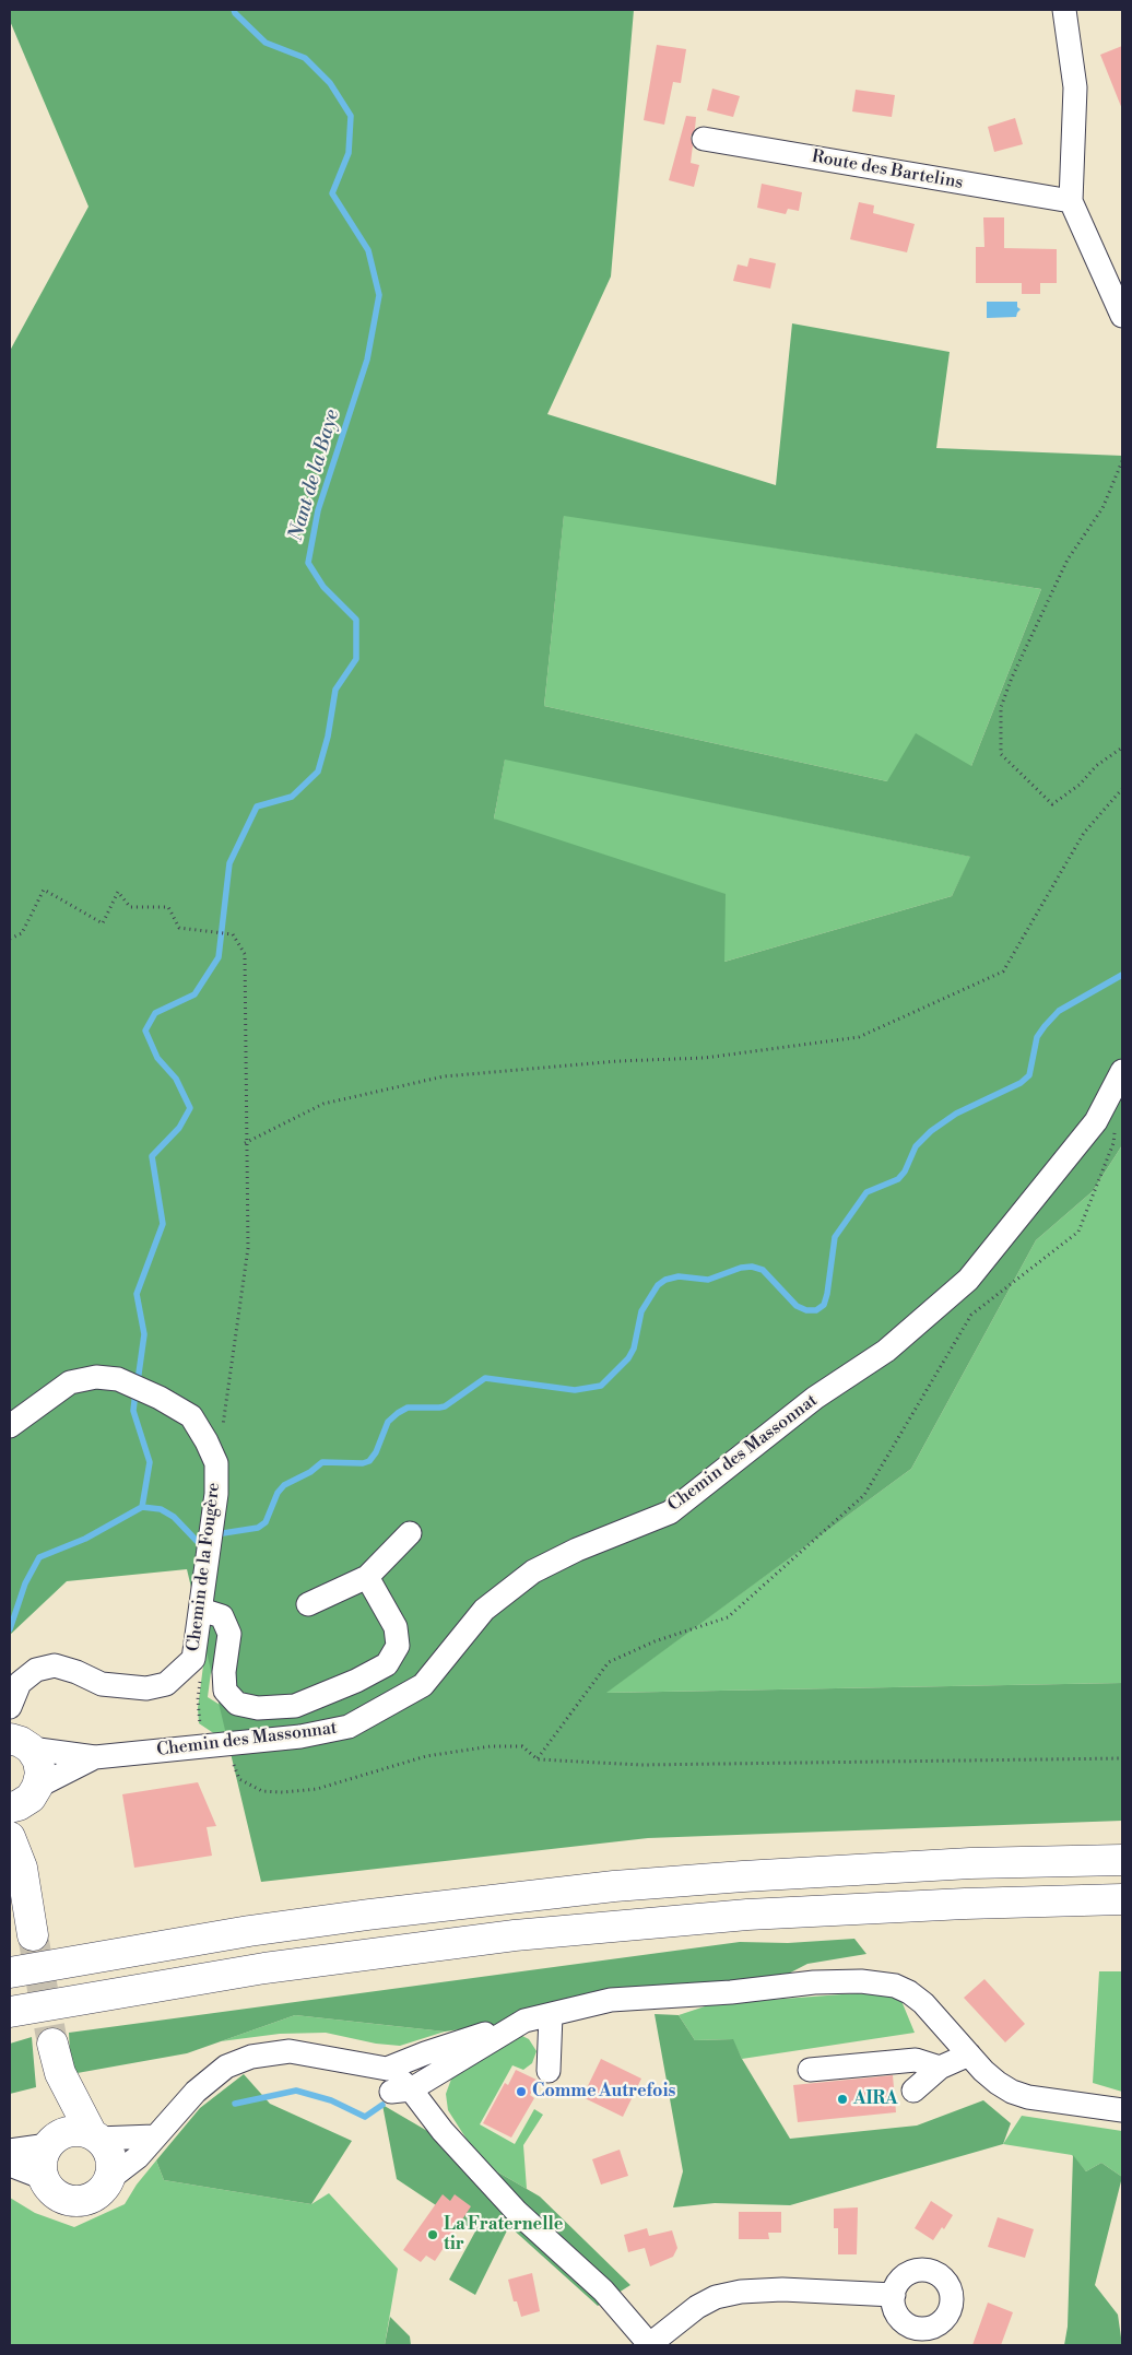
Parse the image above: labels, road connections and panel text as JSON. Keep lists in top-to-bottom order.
{
  "streets": {
    "street": ["Route des Bartelins", "Chemin des Massonnat", "Chemin de la Fougère"]
  },
  "crossings": [
    ["Chemin des Massonnat", "Chemin de la Fougère"]
  ],
  "water": ["Nant de la Baye"],
  "places": ["Comme Autrefois", "AIRA", "La Fraternelle tir"]
}
